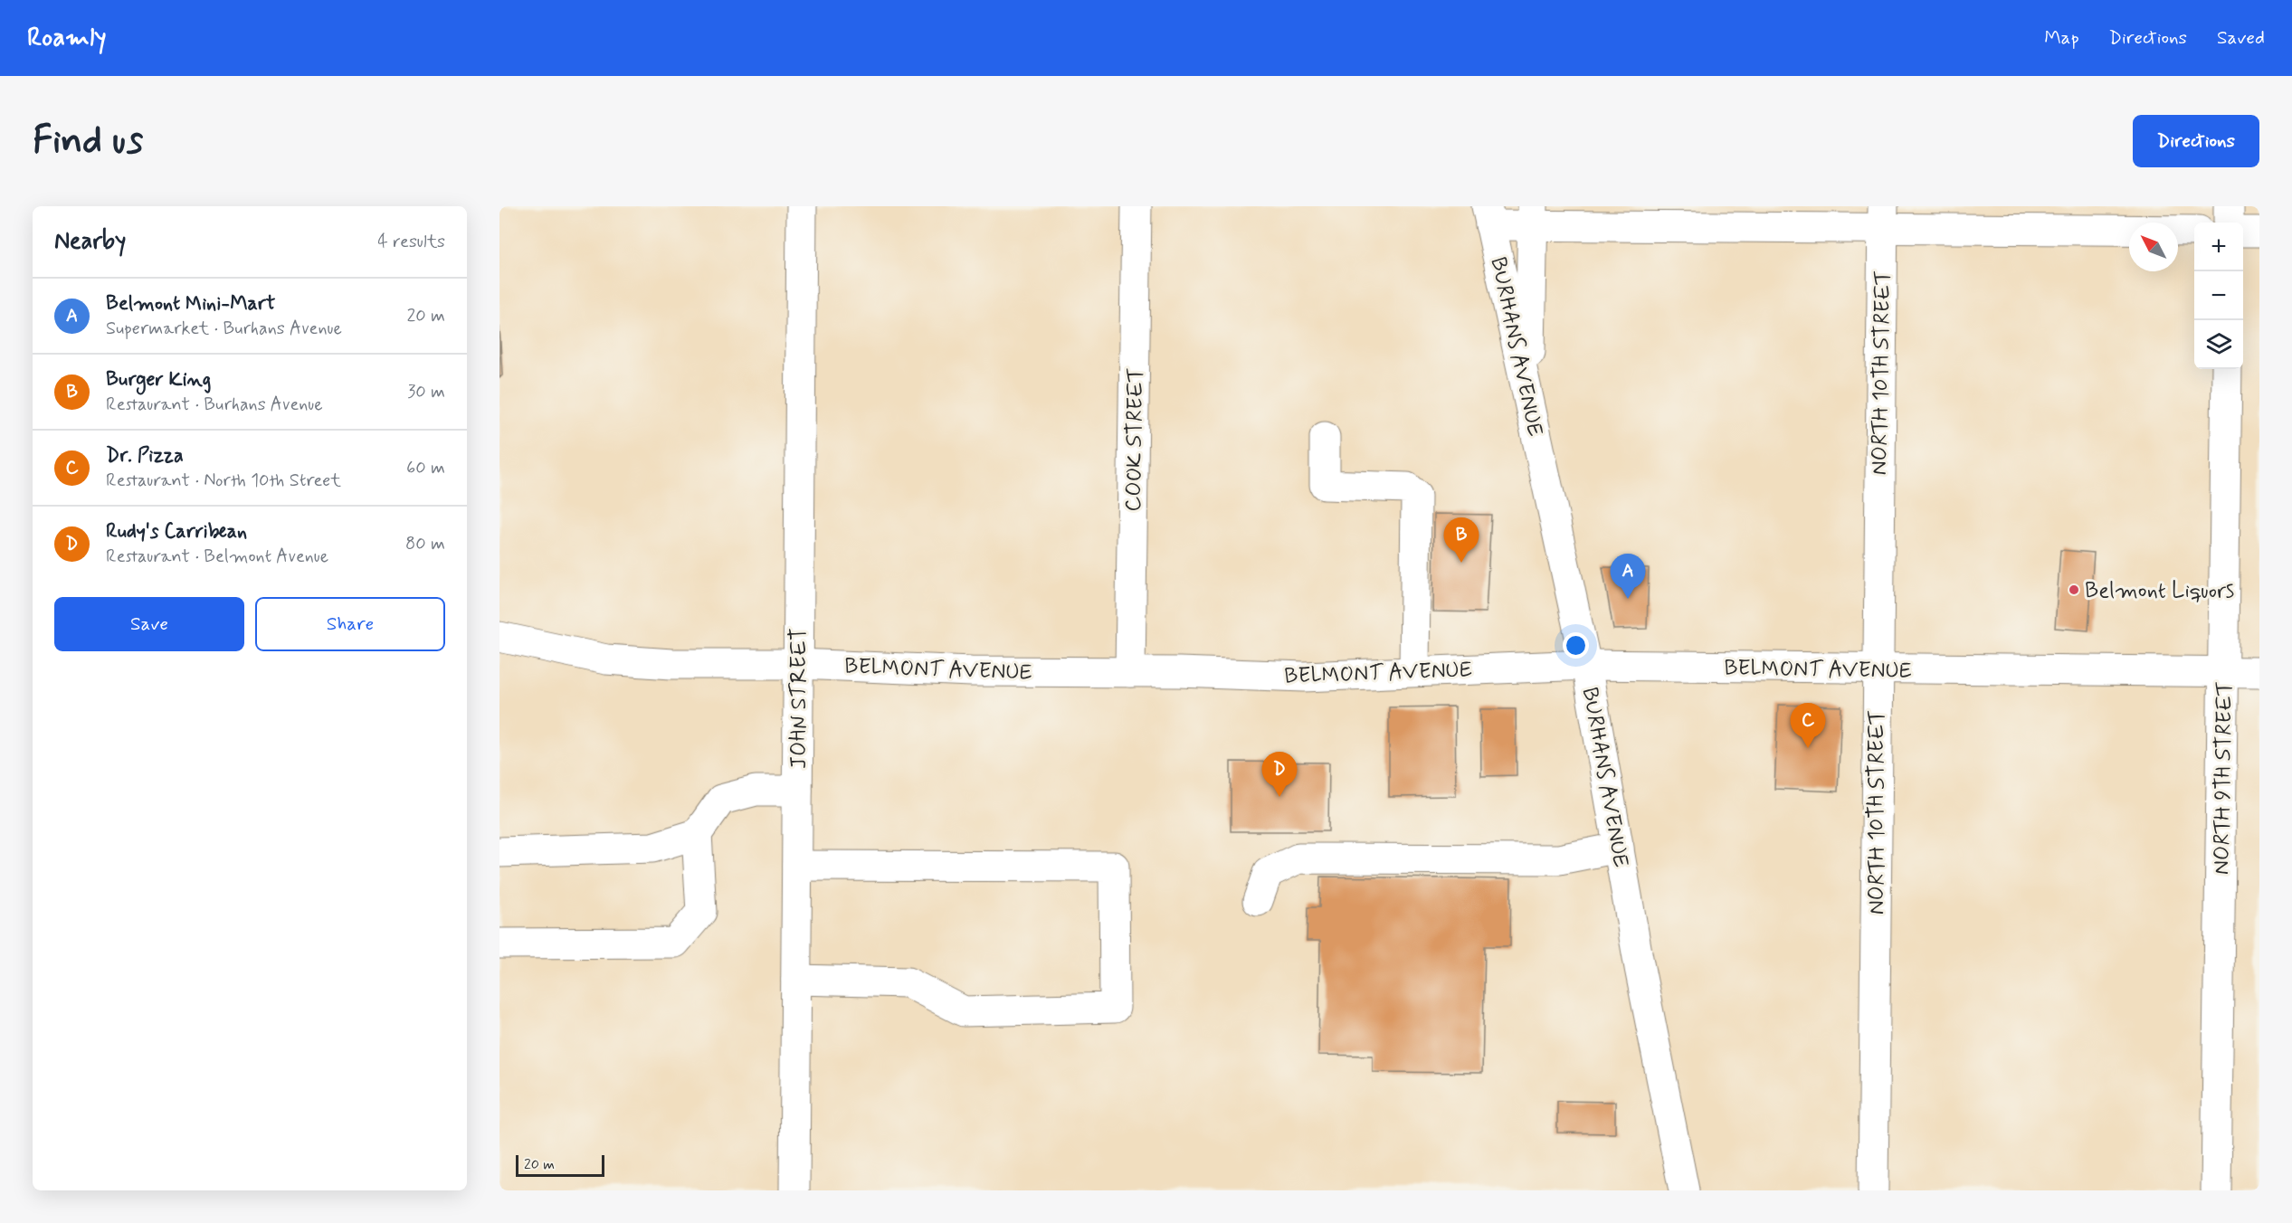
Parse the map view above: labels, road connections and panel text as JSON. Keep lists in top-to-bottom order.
{
  "streets": {
    "street": [
      "BURHANS AVENUE",
      "NORTH 10TH STREET",
      "COOK STREET",
      "BELMONT AVENUE",
      "JOHN STREET",
      "NORTH 9TH STREET"
    ]
  },
  "crossings": [
    ["BURHANS AVENUE", "BELMONT AVENUE"],
    ["NORTH 10TH STREET", "BELMONT AVENUE"],
    ["COOK STREET", "BELMONT AVENUE"],
    ["BELMONT AVENUE", "JOHN STREET"],
    ["BELMONT AVENUE", "NORTH 9TH STREET"]
  ],
  "places": ["Belmont Liquors"],
  "scale_bar": "20 m",
  "north": "top left",
  "page": {
    "header": "Roamly",
    "nav": ["Map", "Directions", "Saved"],
    "buttons": [
      "Directions",
      ["Save", "Share"]
    ],
    "title": "Find us",
    "heading": ["Nearby", "4 results"],
    "map_buttons": ["+", "−"],
    "list": [
      {
        "mark": "A",
        "name": "Belmont Mini-Mart",
        "note": "Supermarket · Burhans Avenue",
        "value": "20 m"
      },
      {
        "mark": "B",
        "name": "Burger King",
        "note": "Restaurant · Burhans Avenue",
        "value": "30 m"
      },
      {
        "mark": "C",
        "name": "Dr. Pizza",
        "note": "Restaurant · North 10th Street",
        "value": "60 m"
      },
      {
        "mark": "D",
        "name": "Rudy's Carribean",
        "note": "Restaurant · Belmont Avenue",
        "value": "80 m"
      }
    ],
    "pins": [
      "B",
      "A",
      "C",
      "D"
    ],
    "scale": "20 m"
  }
}
